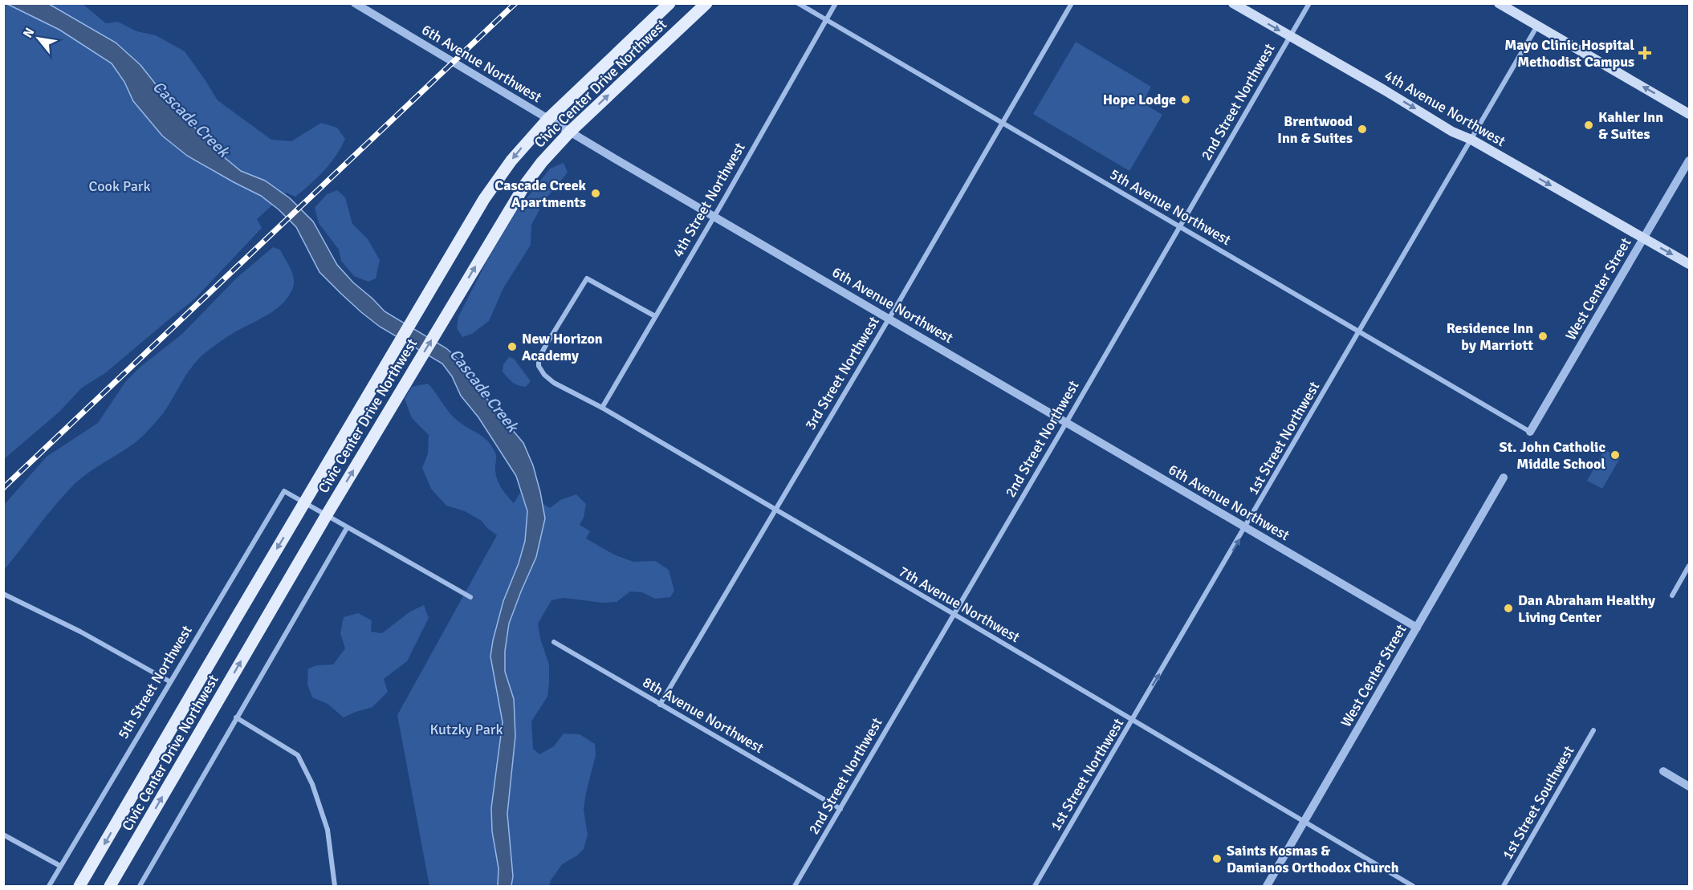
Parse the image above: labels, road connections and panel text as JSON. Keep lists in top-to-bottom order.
{
  "streets": {
    "main road": ["Civic Center Drive Northwest", "4th Avenue Northwest"],
    "street": [
      "6th Avenue Northwest",
      "2nd Street Northwest",
      "4th Street Northwest",
      "5th Avenue Northwest",
      "West Center Street",
      "3rd Street Northwest",
      "1st Street Northwest",
      "7th Avenue Northwest",
      "5th Street Northwest",
      "8th Avenue Northwest",
      "1st Street Southwest"
    ]
  },
  "crossings": [
    ["6th Avenue Northwest", "Civic Center Drive Northwest"],
    ["6th Avenue Northwest", "2nd Street Northwest"],
    ["6th Avenue Northwest", "4th Street Northwest"],
    ["6th Avenue Northwest", "West Center Street"],
    ["6th Avenue Northwest", "3rd Street Northwest"],
    ["6th Avenue Northwest", "1st Street Northwest"],
    ["Civic Center Drive Northwest", "5th Street Northwest"],
    ["2nd Street Northwest", "4th Avenue Northwest"],
    ["2nd Street Northwest", "5th Avenue Northwest"],
    ["2nd Street Northwest", "7th Avenue Northwest"],
    ["2nd Street Northwest", "8th Avenue Northwest"],
    ["4th Avenue Northwest", "West Center Street"],
    ["4th Avenue Northwest", "1st Street Northwest"],
    ["4th Street Northwest", "5th Avenue Northwest"],
    ["4th Street Northwest", "7th Avenue Northwest"],
    ["5th Avenue Northwest", "West Center Street"],
    ["5th Avenue Northwest", "3rd Street Northwest"],
    ["5th Avenue Northwest", "1st Street Northwest"],
    ["West Center Street", "7th Avenue Northwest"],
    ["3rd Street Northwest", "7th Avenue Northwest"],
    ["3rd Street Northwest", "8th Avenue Northwest"],
    ["1st Street Northwest", "7th Avenue Northwest"]
  ],
  "one_way": ["4th Avenue Northwest"],
  "water": ["Cascade Creek"],
  "parks": ["Cook Park", "Kutzky Park"],
  "places": {
    "health": ["Mayo Clinic Hospital Methodist Campus"],
    "other": [
      "Hope Lodge",
      "Kahler Inn & Suites",
      "Brentwood Inn & Suites",
      "Cascade Creek Apartments",
      "Residence Inn by Marriott",
      "New Horizon Academy",
      "St. John Catholic Middle School",
      "Dan Abraham Healthy Living Center",
      "Saints Kosmas & Damianos Orthodox Church"
    ]
  },
  "north": "top left"
}
